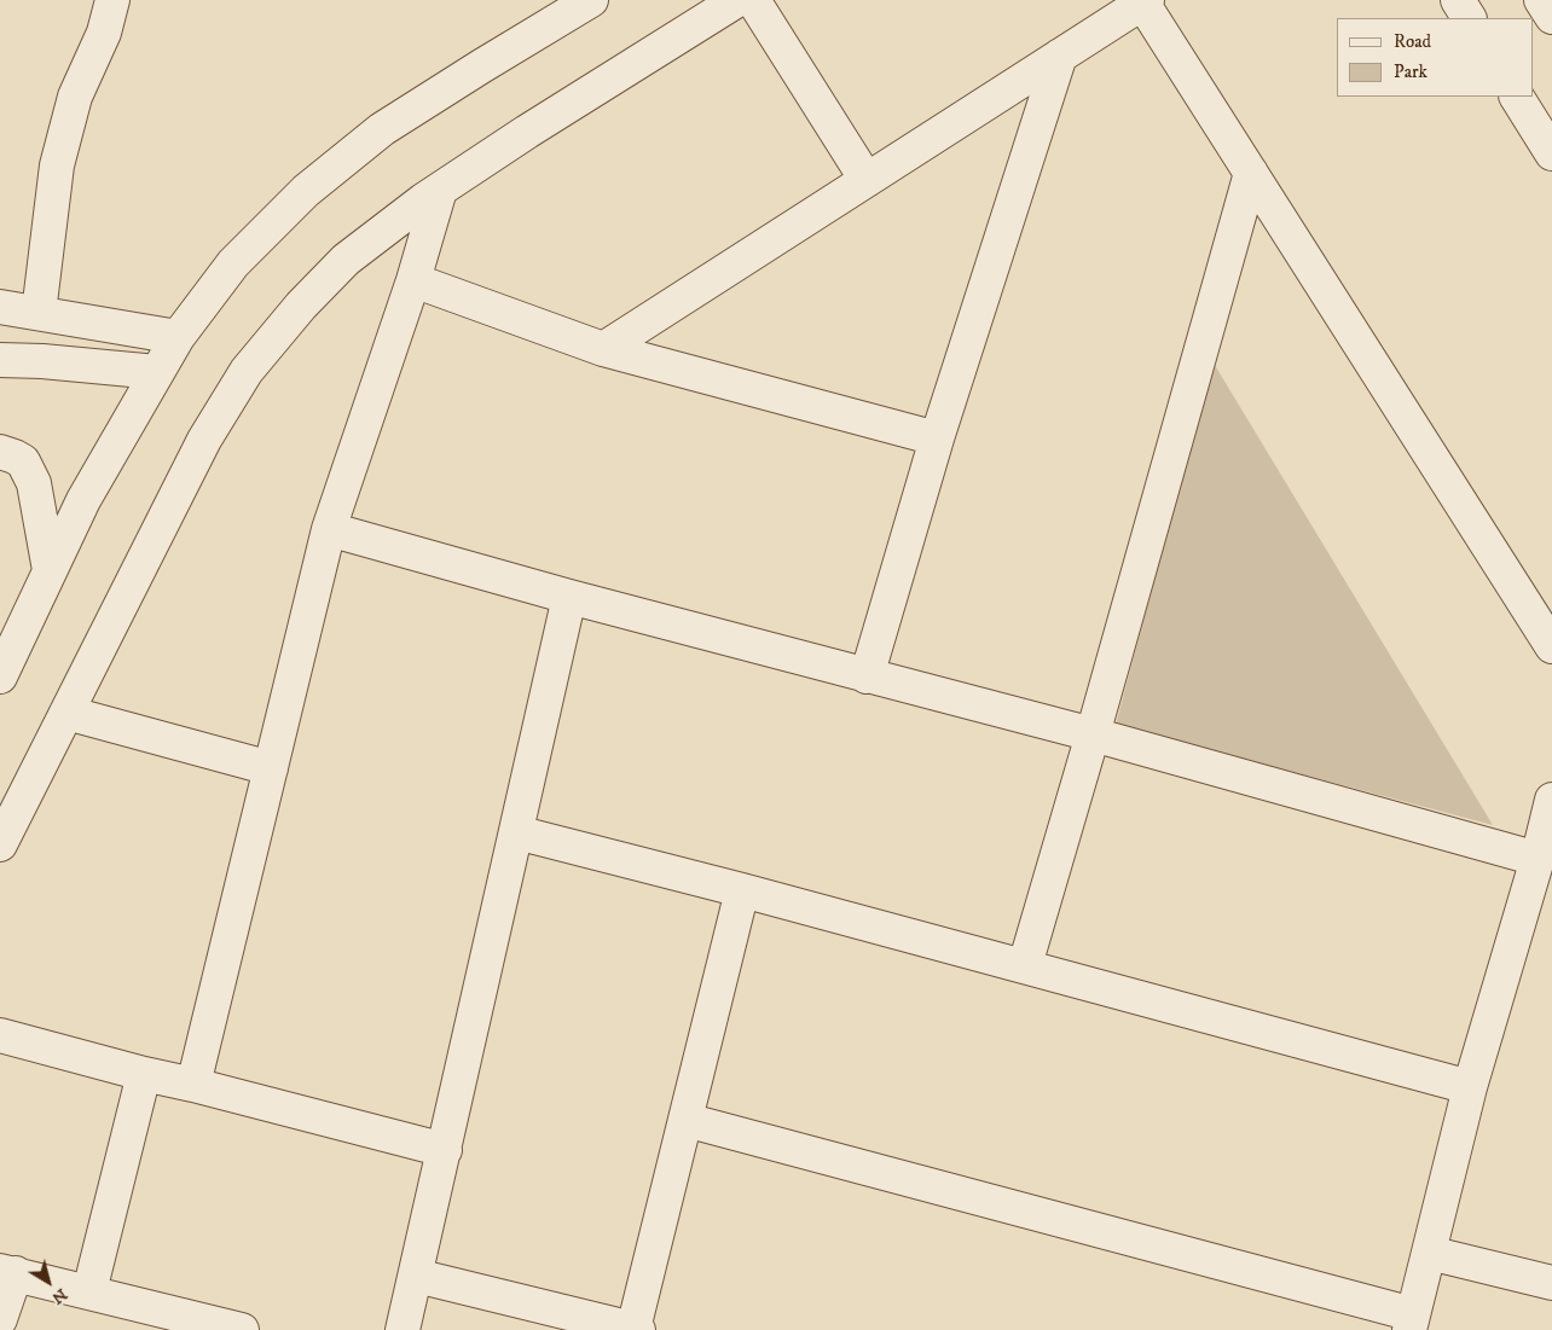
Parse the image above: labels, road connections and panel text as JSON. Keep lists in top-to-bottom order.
{
  "legend": ["Road", "Park"],
  "north": "bottom right"
}
